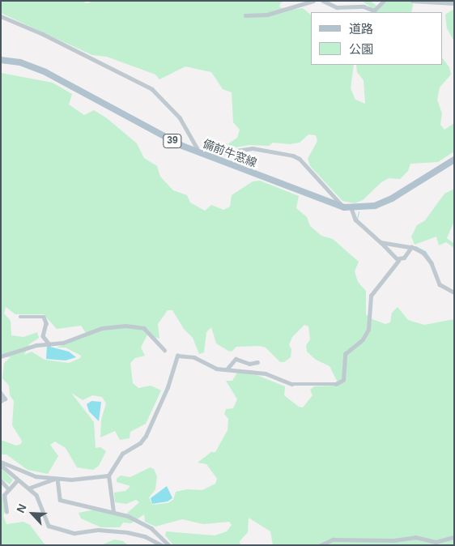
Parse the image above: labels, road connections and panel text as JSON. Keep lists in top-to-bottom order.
{
  "streets": {
    "main road": ["39", "備前牛窓線"]
  },
  "legend": ["道路", "公園"],
  "north": "top left"
}
